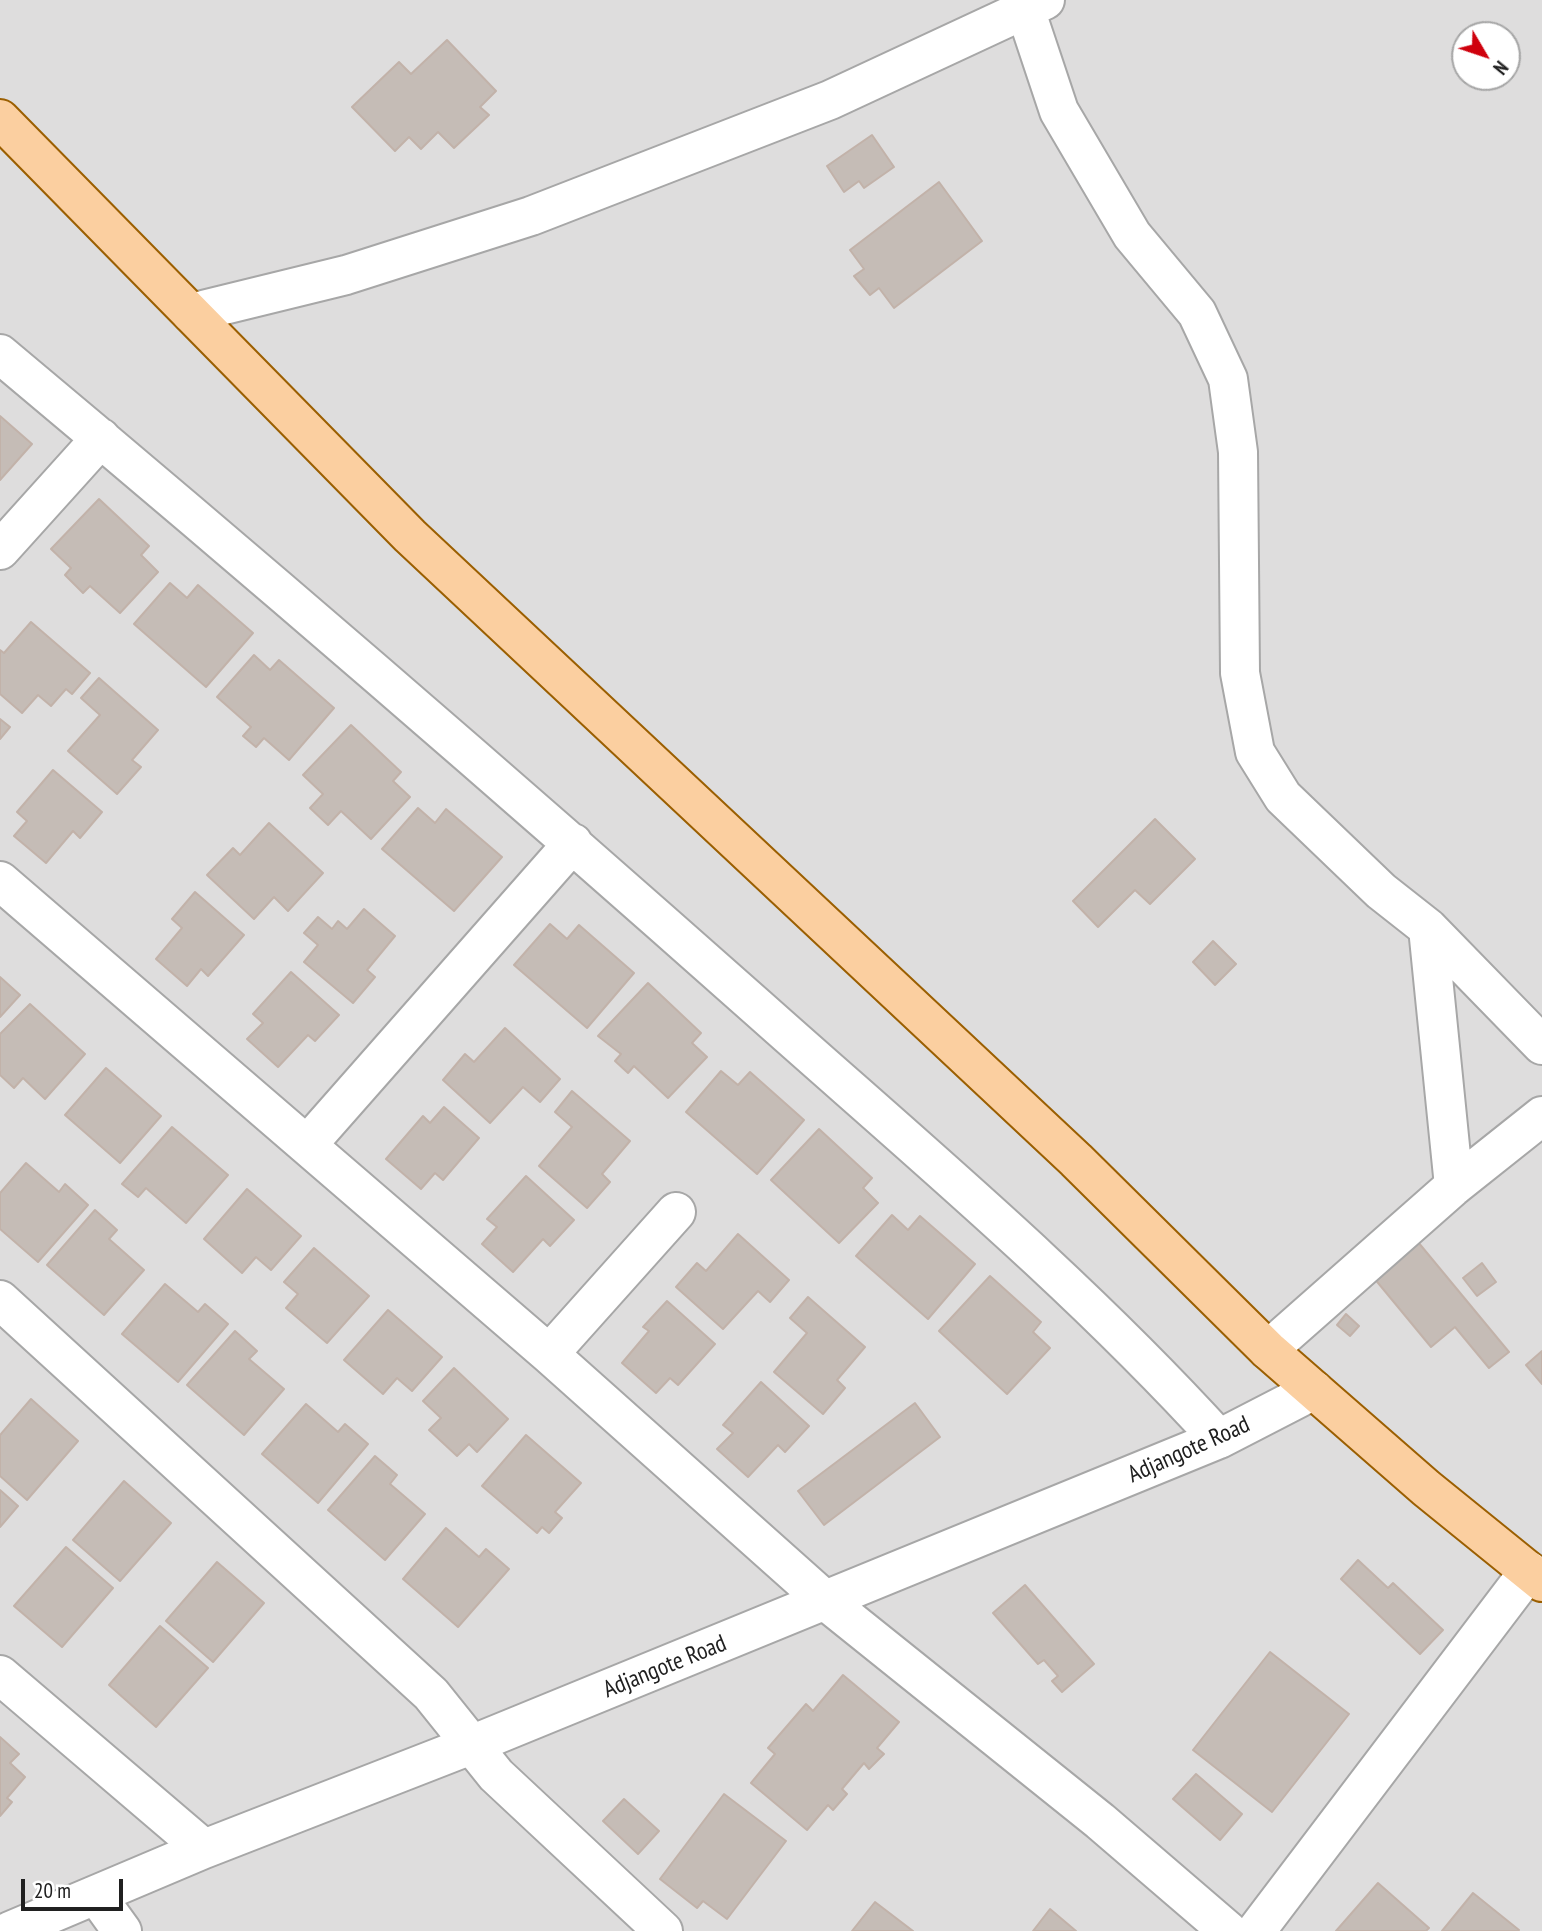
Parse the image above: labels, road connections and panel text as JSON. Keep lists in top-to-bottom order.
{
  "streets": {
    "street": ["Adjangote Road"]
  },
  "scale_bar": "20 m",
  "north": "bottom right"
}
